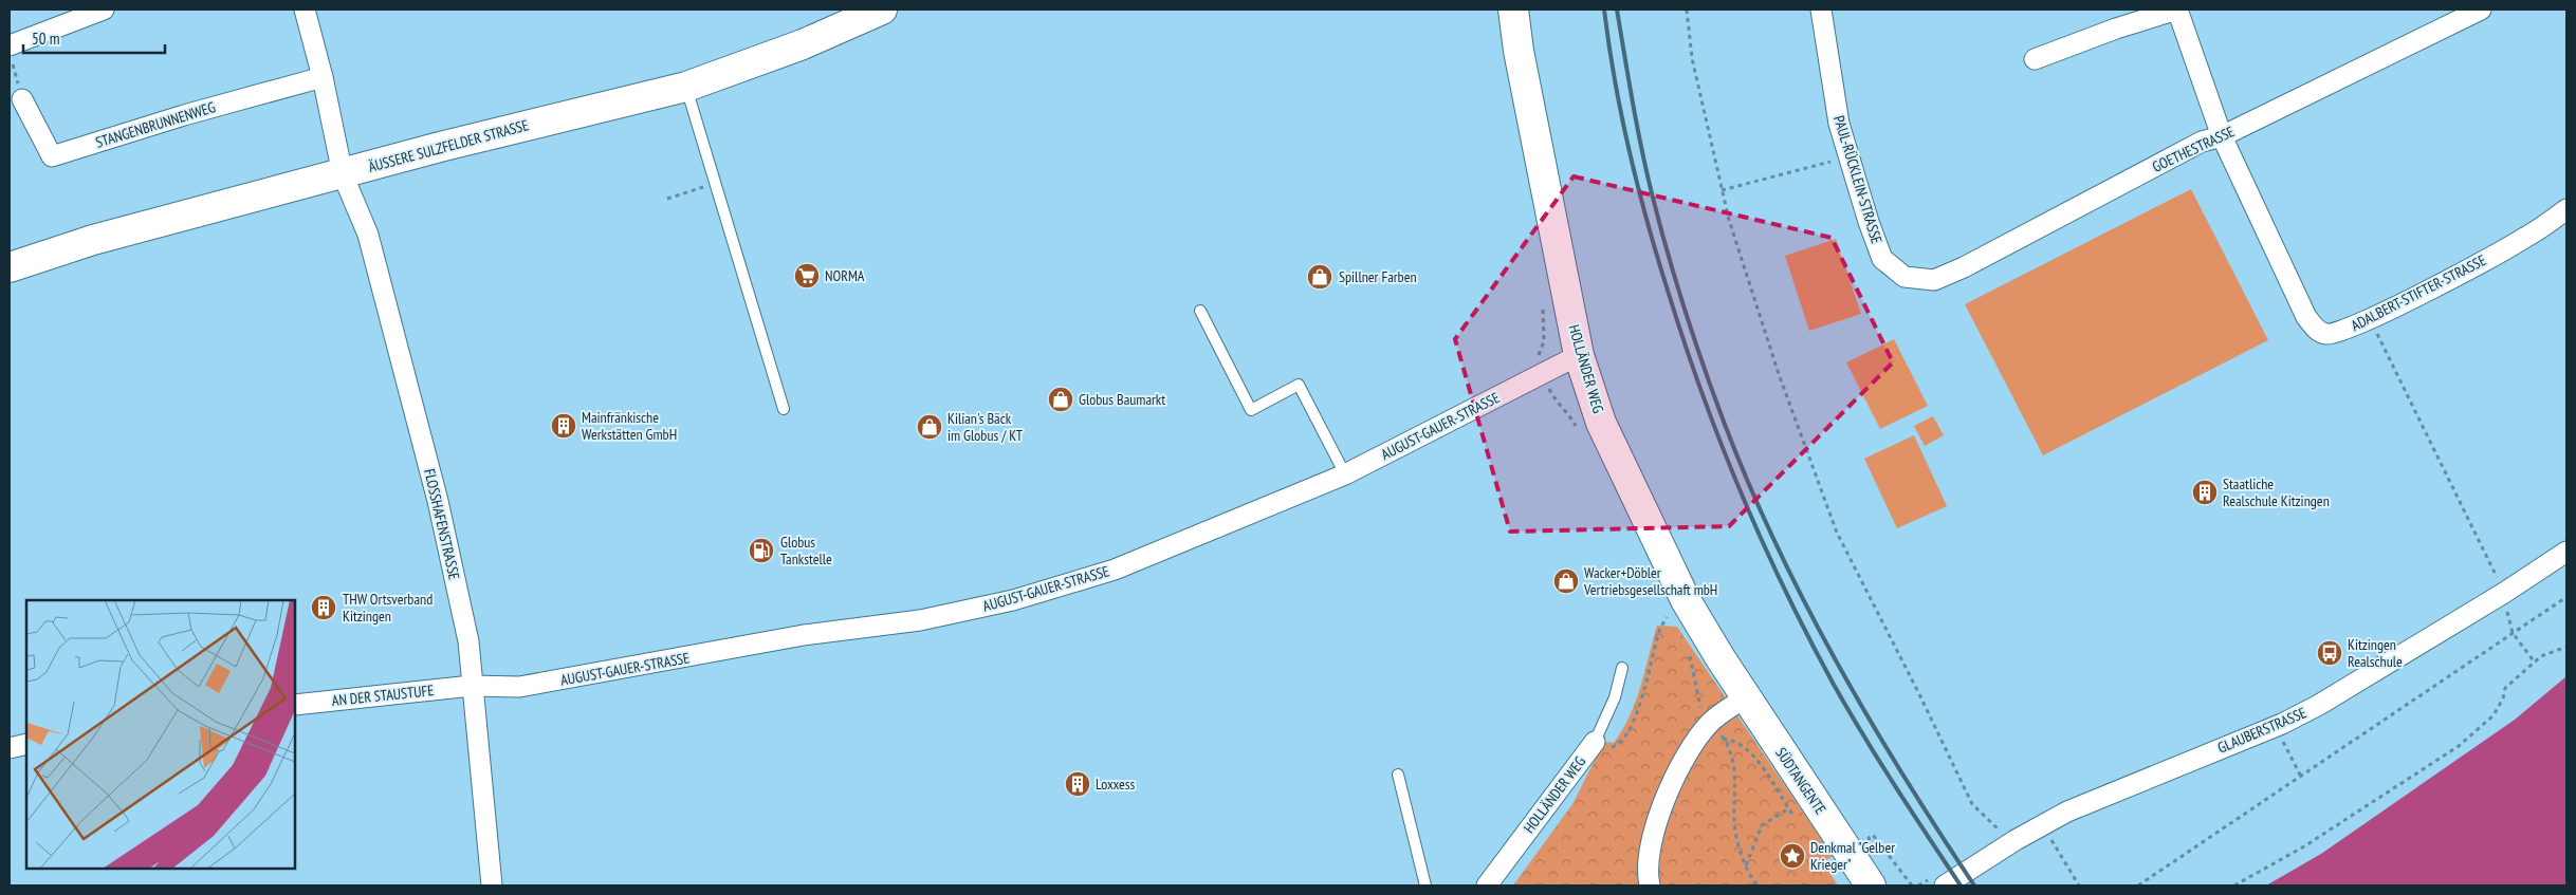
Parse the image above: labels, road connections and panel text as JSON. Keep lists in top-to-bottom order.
{
  "streets": {
    "main road": ["ÄUSSERE SULZFELDER STRASSE", "HOLLÄNDER WEG", "SÜDTANGENTE"],
    "street": [
      "STANGENBRUNNENWEG",
      "GOETHESTRASSE",
      "PAUL-RÜCKLEIN-STRASSE",
      "ADALBERT-STIFTER-STRASSE",
      "AUGUST-GAUER-STRASSE",
      "FLOSSHAFENSTRASSE",
      "AN DER STAUSTUFE",
      "GLAUBERSTRASSE"
    ]
  },
  "crossings": [
    ["ÄUSSERE SULZFELDER STRASSE", "FLOSSHAFENSTRASSE"],
    ["GOETHESTRASSE", "PAUL-RÜCKLEIN-STRASSE"],
    ["GOETHESTRASSE", "ADALBERT-STIFTER-STRASSE"],
    ["HOLLÄNDER WEG", "AUGUST-GAUER-STRASSE"],
    ["HOLLÄNDER WEG", "SÜDTANGENTE"],
    ["AUGUST-GAUER-STRASSE", "FLOSSHAFENSTRASSE"],
    ["AUGUST-GAUER-STRASSE", "AN DER STAUSTUFE"],
    ["FLOSSHAFENSTRASSE", "AN DER STAUSTUFE"]
  ],
  "places": {
    "supermarket": ["NORMA"],
    "shop": [
      "Spillner Farben",
      "Globus Baumarkt",
      "Kilian's Bäck im Globus / KT",
      "Wacker+Döbler Vertriebsgesellschaft mbH"
    ],
    "building": [
      "Mainfränkische Werkstätten GmbH",
      "Staatliche Realschule Kitzingen",
      "THW Ortsverband Kitzingen",
      "Loxxess"
    ],
    "fuel station": ["Globus Tankstelle"],
    "bus stop": ["Kitzingen Realschule"],
    "place": ["Denkmal \"Gelber Krieger\""]
  },
  "scale_bar": "50 m"
}
